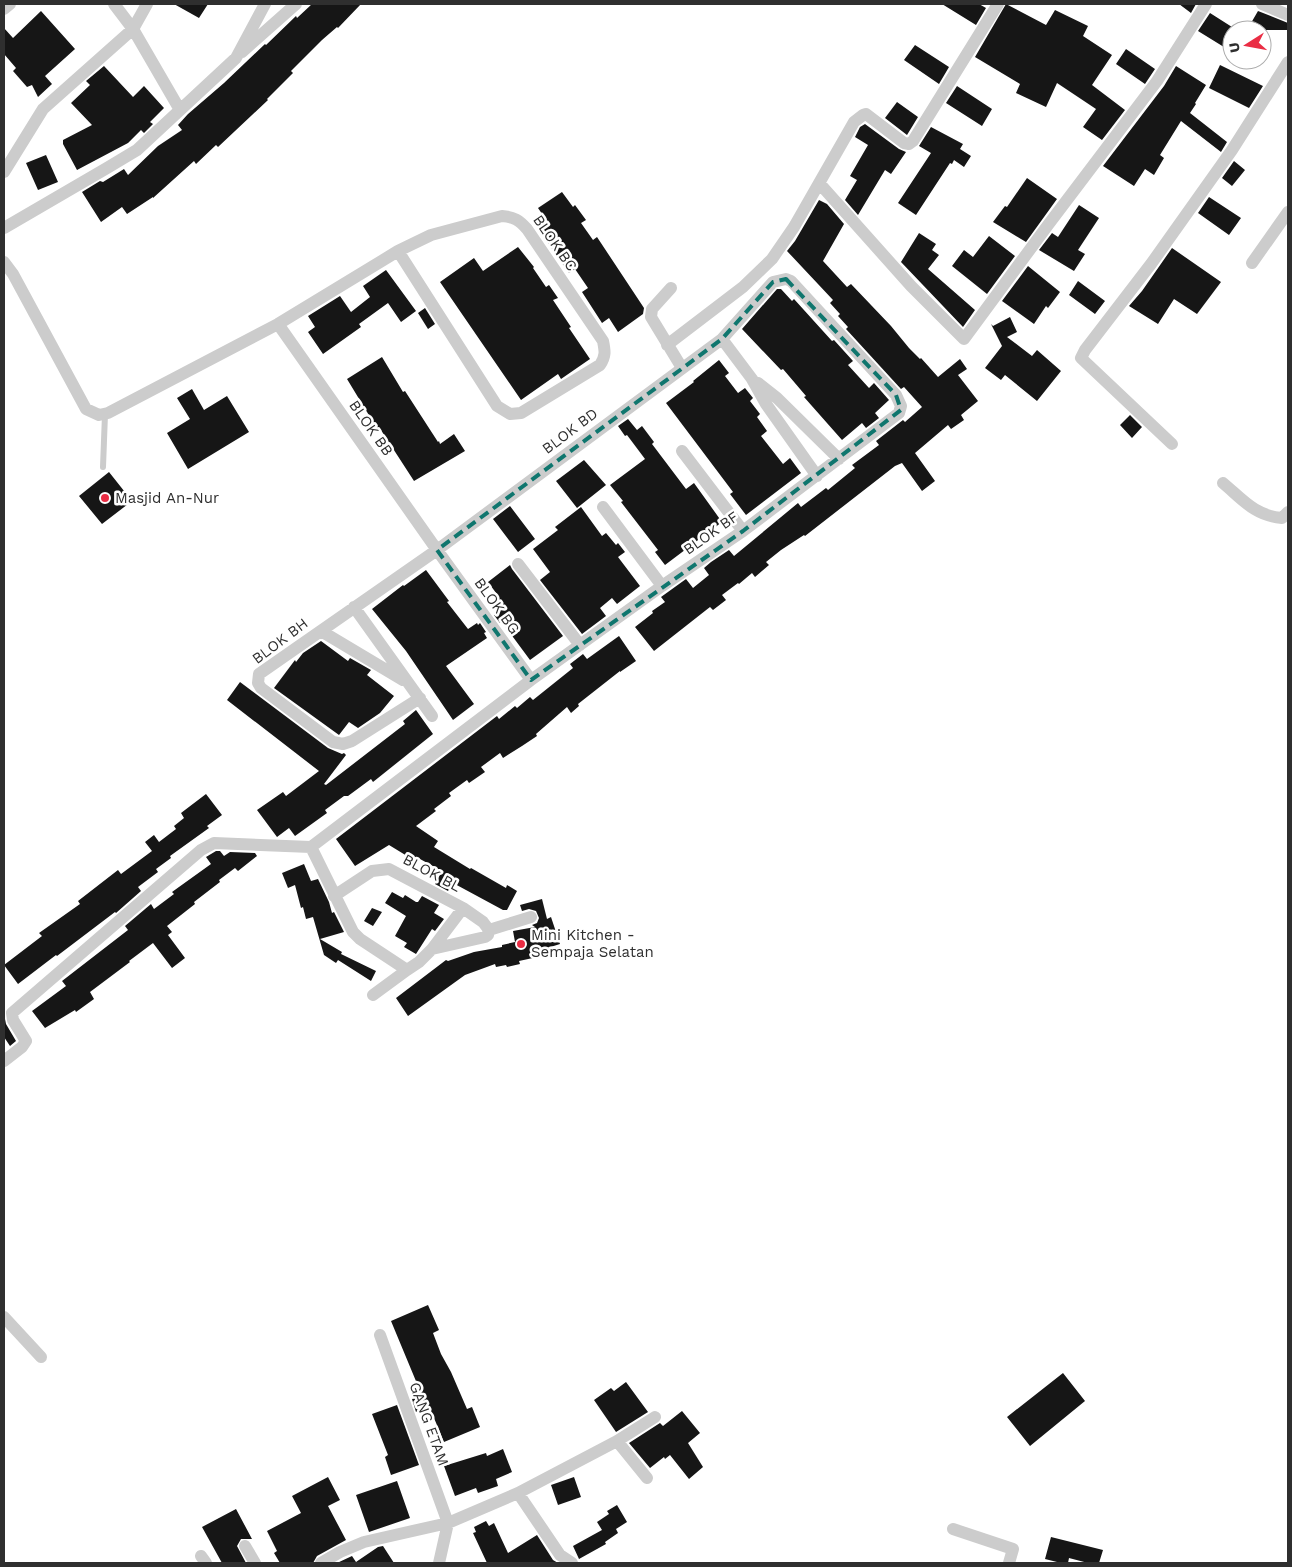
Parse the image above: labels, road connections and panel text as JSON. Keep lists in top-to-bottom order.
{
  "streets": {
    "street": [
      "BLOK BC",
      "BLOK BB",
      "BLOK BD",
      "BLOK BF",
      "BLOK BG",
      "BLOK BH",
      "BLOK BL",
      "GANG ETAM"
    ]
  },
  "crossings": [
    ["BLOK BC", "BLOK BB"],
    ["BLOK BB", "BLOK BD"],
    ["BLOK BB", "BLOK BG"],
    ["BLOK BB", "BLOK BH"],
    ["BLOK BD", "BLOK BF"],
    ["BLOK BD", "BLOK BG"],
    ["BLOK BD", "BLOK BH"],
    ["BLOK BF", "BLOK BG"],
    ["BLOK BG", "BLOK BH"]
  ],
  "places": ["Masjid An-Nur", "Mini Kitchen - Sempaja Selatan"],
  "north": "left"
}
